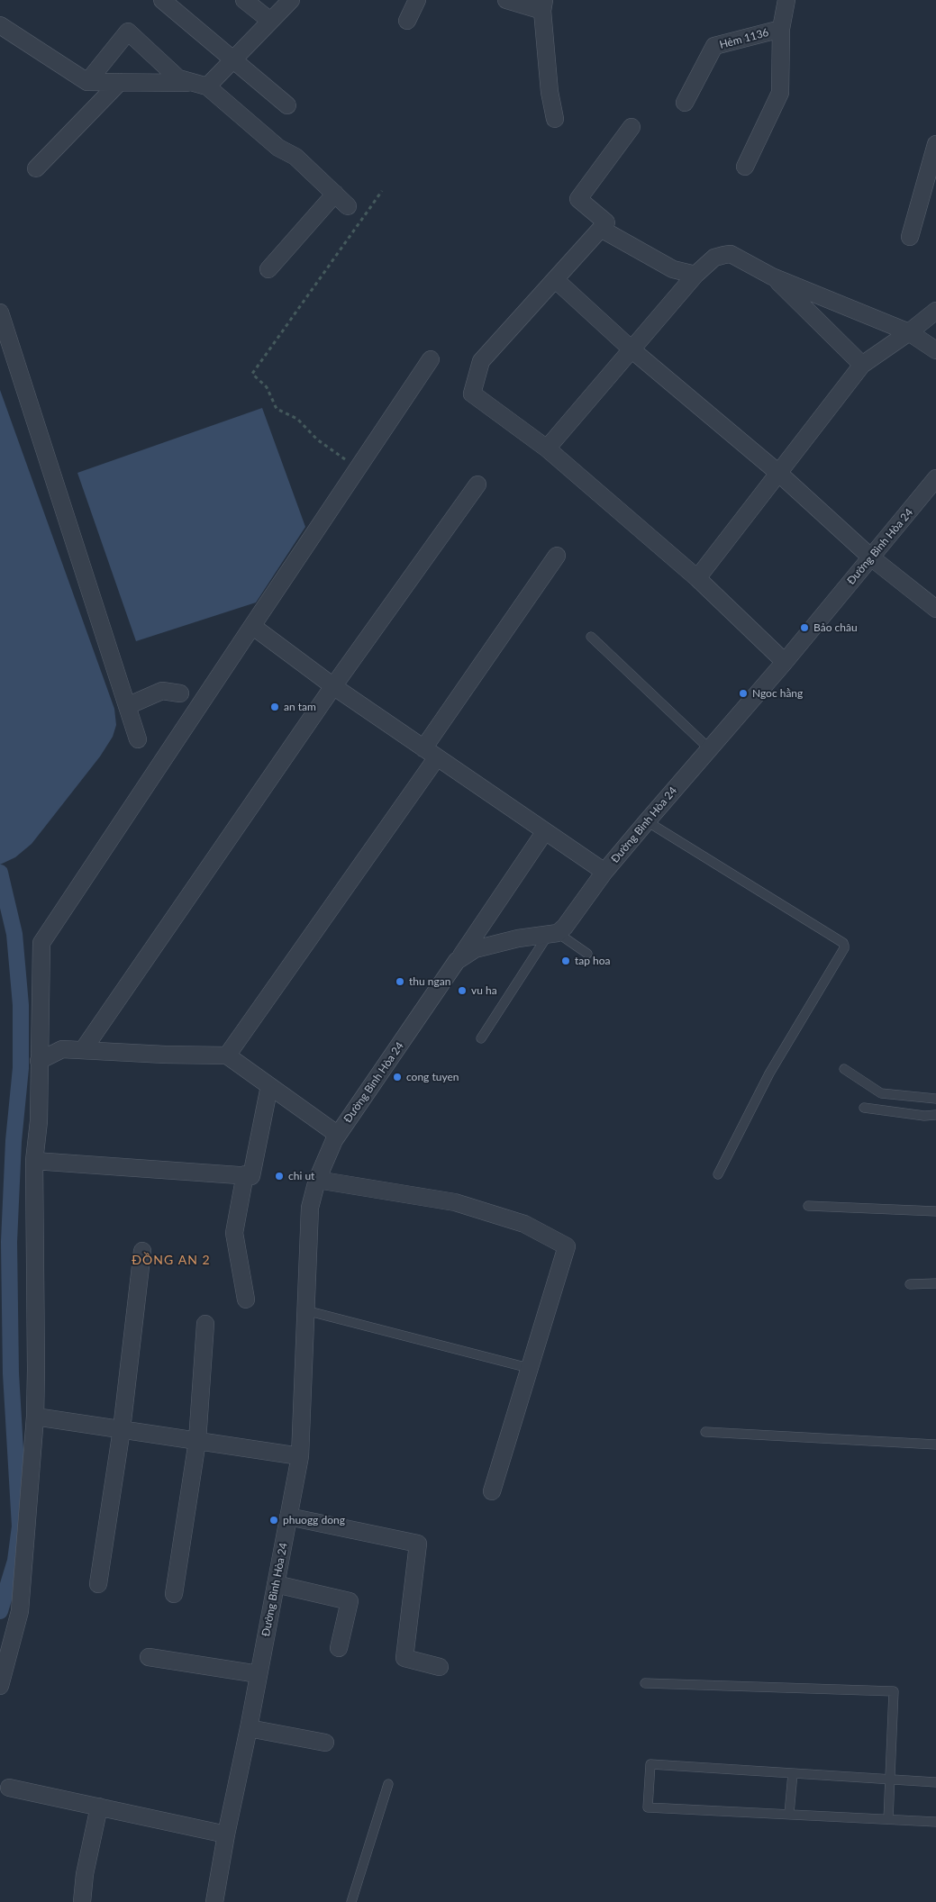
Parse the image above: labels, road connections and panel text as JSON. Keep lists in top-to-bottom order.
{
  "streets": {
    "street": ["Hẻm 1136", "Đường Bình Hòa 24"]
  },
  "districts": ["ĐỒNG AN 2"],
  "places": [
    "Bảo châu",
    "Ngoc hằng",
    "an tam",
    "tap hoa",
    "thu ngan",
    "vu ha",
    "cong tuyen",
    "chi ut",
    "phuogg dong"
  ]
}
